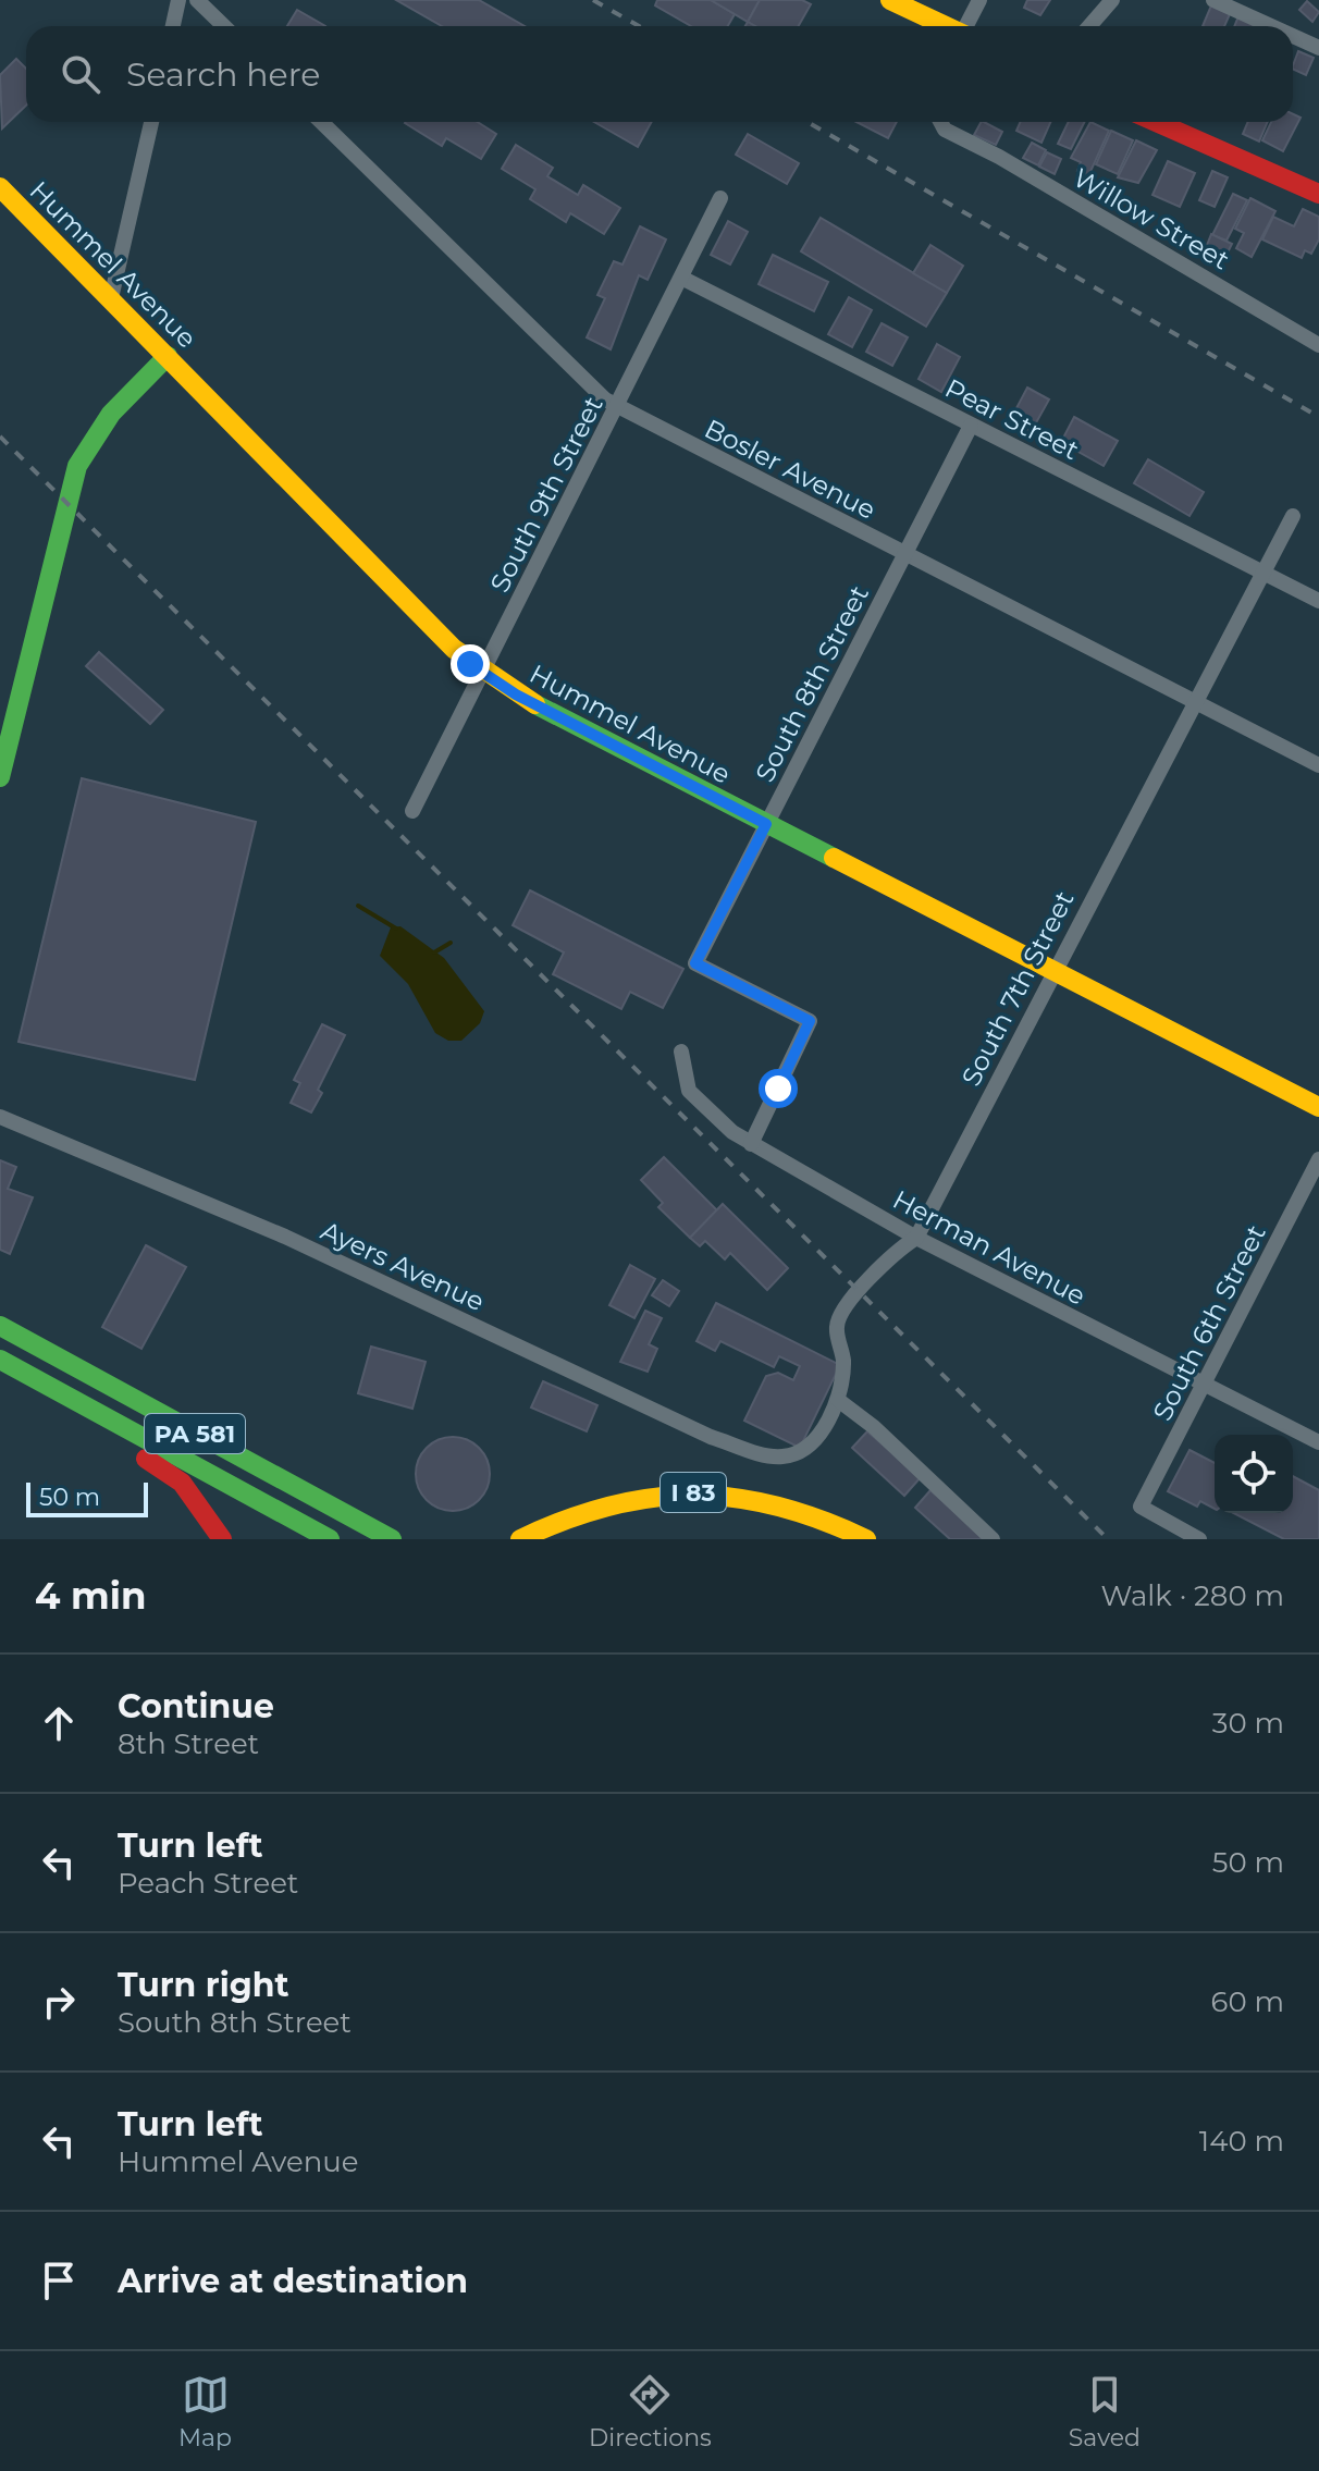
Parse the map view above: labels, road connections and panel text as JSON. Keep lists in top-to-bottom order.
{
  "streets": {
    "main road": ["Hummel Avenue", "PA 581", "I 83"],
    "street": [
      "Willow Street",
      "Pear Street",
      "Bosler Avenue",
      "South 9th Street",
      "South 8th Street",
      "South 7th Street",
      "Herman Avenue",
      "Ayers Avenue",
      "South 6th Street"
    ]
  },
  "crossings": [
    ["Hummel Avenue", "South 9th Street"],
    ["Hummel Avenue", "South 8th Street"],
    ["Hummel Avenue", "South 7th Street"],
    ["Pear Street", "South 9th Street"],
    ["Pear Street", "South 8th Street"],
    ["Pear Street", "South 7th Street"],
    ["Bosler Avenue", "South 9th Street"],
    ["Bosler Avenue", "South 8th Street"],
    ["Bosler Avenue", "South 7th Street"],
    ["South 8th Street", "Herman Avenue"],
    ["South 7th Street", "Herman Avenue"],
    ["South 7th Street", "Ayers Avenue"],
    ["Herman Avenue", "South 6th Street"]
  ],
  "scale_bar": "50 m",
  "page": {
    "search": "Search here",
    "scale": "50 m",
    "heading": ["4 min", "Walk · 280 m"],
    "list": [
      ["Continue", "8th Street", "30 m"],
      ["Turn left", "Peach Street", "50 m"],
      ["Turn right", "South 8th Street", "60 m"],
      ["Turn left", "Hummel Avenue", "140 m"],
      "Arrive at destination"
    ],
    "nav": ["Map", "Directions", "Saved"]
  }
}
